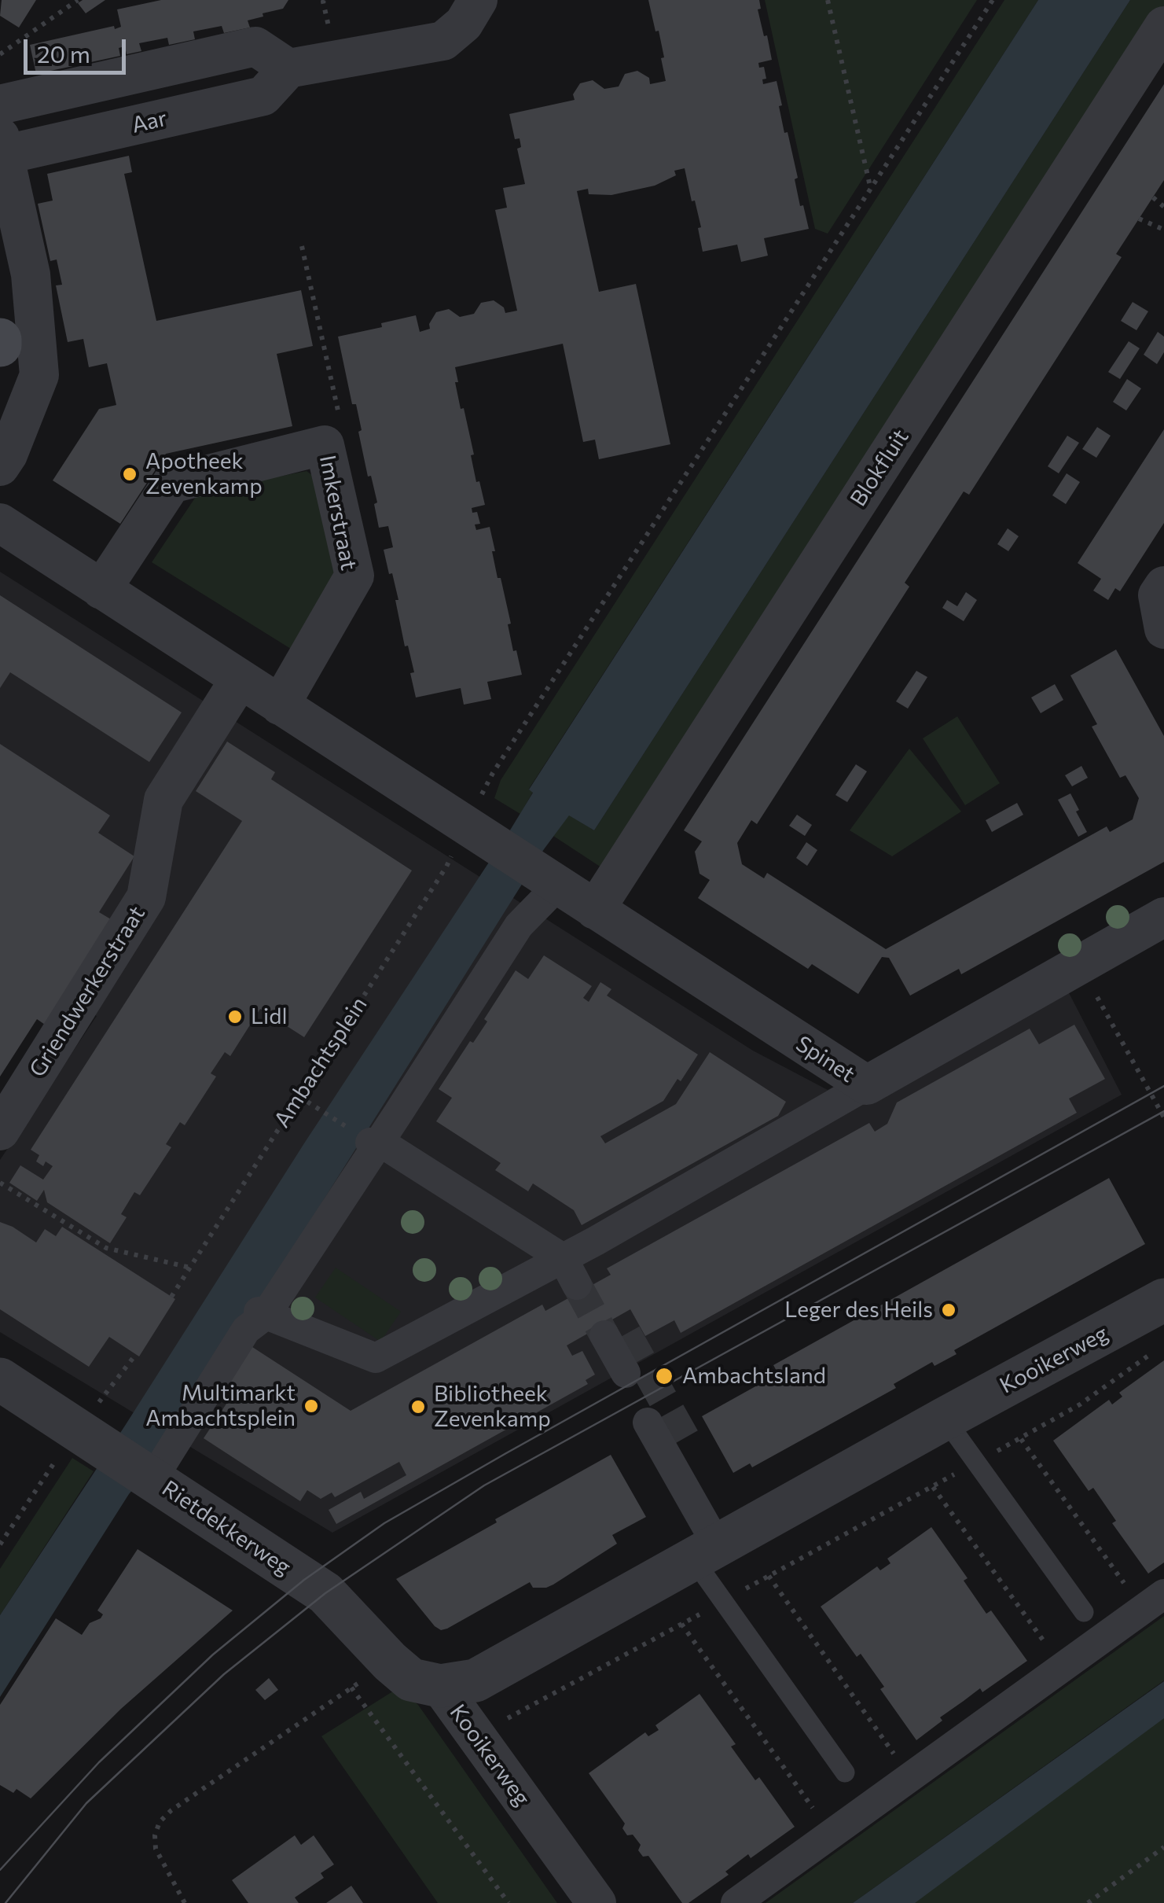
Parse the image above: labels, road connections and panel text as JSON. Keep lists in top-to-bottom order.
{
  "streets": {
    "street": [
      "Aar",
      "Blokfluit",
      "Imkerstraat",
      "Griendwerkerstraat",
      "Spinet",
      "Kooikerweg",
      "Rietdekkerweg"
    ],
    "path": ["Ambachtsplein"]
  },
  "crossings": [
    ["Blokfluit", "Spinet"],
    ["Spinet", "Ambachtsplein"],
    ["Kooikerweg", "Rietdekkerweg"]
  ],
  "places": [
    "Apotheek Zevenkamp",
    "Lidl",
    "Leger des Heils",
    "Ambachtsland",
    "Multimarkt Ambachtsplein",
    "Bibliotheek Zevenkamp"
  ],
  "scale_bar": "20 m"
}
